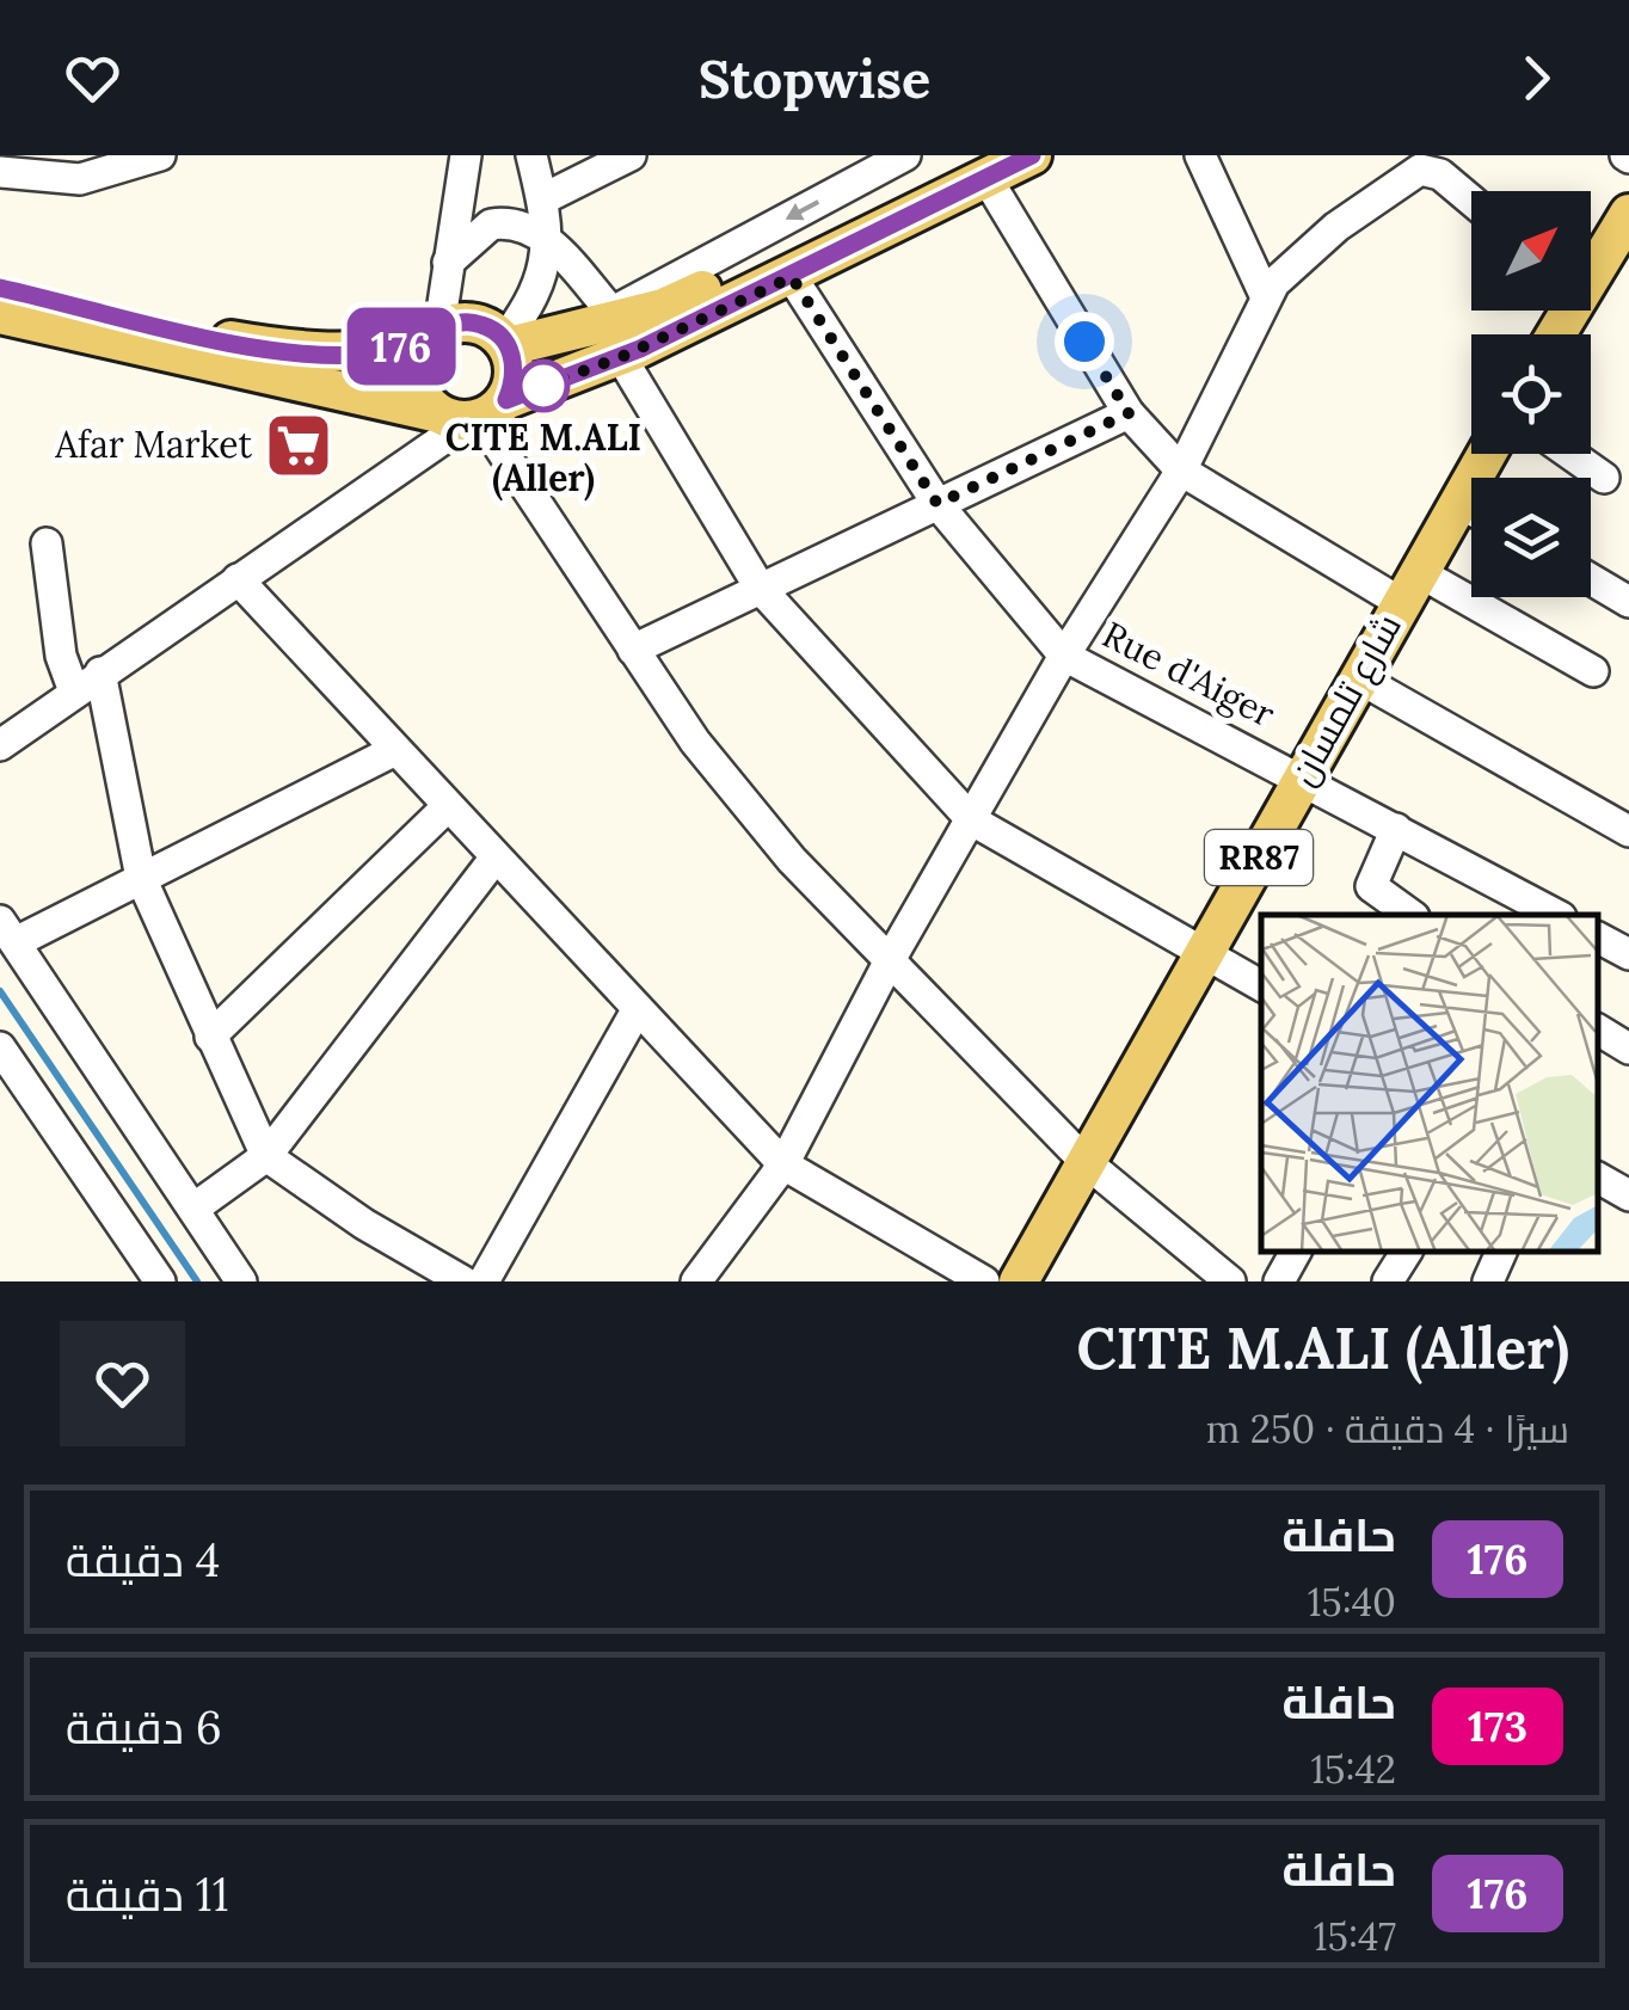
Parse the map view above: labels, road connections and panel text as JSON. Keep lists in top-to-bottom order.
{
  "streets": {
    "main road": ["شارع تلمسان", "RR87"],
    "street": ["Rue d'Aiger"]
  },
  "crossings": [
    ["Rue d'Aiger", "شارع تلمسان"]
  ],
  "places": {
    "other": ["CITE M.ALI (Aller)"],
    "supermarket": ["Afar Market"]
  },
  "lines": ["bus line 176"],
  "north": "top right",
  "page": {
    "header": "Stopwise",
    "on_map": "176",
    "heading": ["CITE M.ALI (Aller)", "سيرًا · 4 دقيقة · 250 m"],
    "list": [
      {
        "mark": "176",
        "name": "حافلة",
        "note": "15:40",
        "value": "4 دقيقة"
      },
      {
        "mark": "173",
        "name": "حافلة",
        "note": "15:42",
        "value": "6 دقيقة"
      },
      {
        "mark": "176",
        "name": "حافلة",
        "note": "15:47",
        "value": "11 دقيقة"
      }
    ]
  }
}
